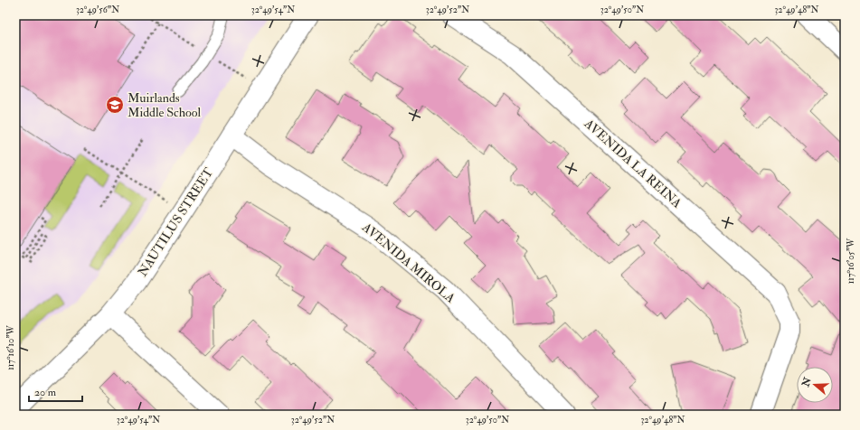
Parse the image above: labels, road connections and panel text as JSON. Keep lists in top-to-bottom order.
{
  "streets": {
    "street": ["AVENIDA LA REINA", "NAUTILUS STREET", "AVENIDA MIROLA"]
  },
  "crossings": [
    ["NAUTILUS STREET", "AVENIDA MIROLA"]
  ],
  "places": {
    "school or university": ["Muirlands Middle School"]
  },
  "scale_bar": "20 m",
  "north": "left",
  "coordinates": [
    "32°49'56\"N",
    "32°49'54\"N",
    "32°49'52\"N",
    "32°49'50\"N",
    "32°49'48\"N",
    "117°16'05\"W",
    "117°16'10\"W"
  ]
}
